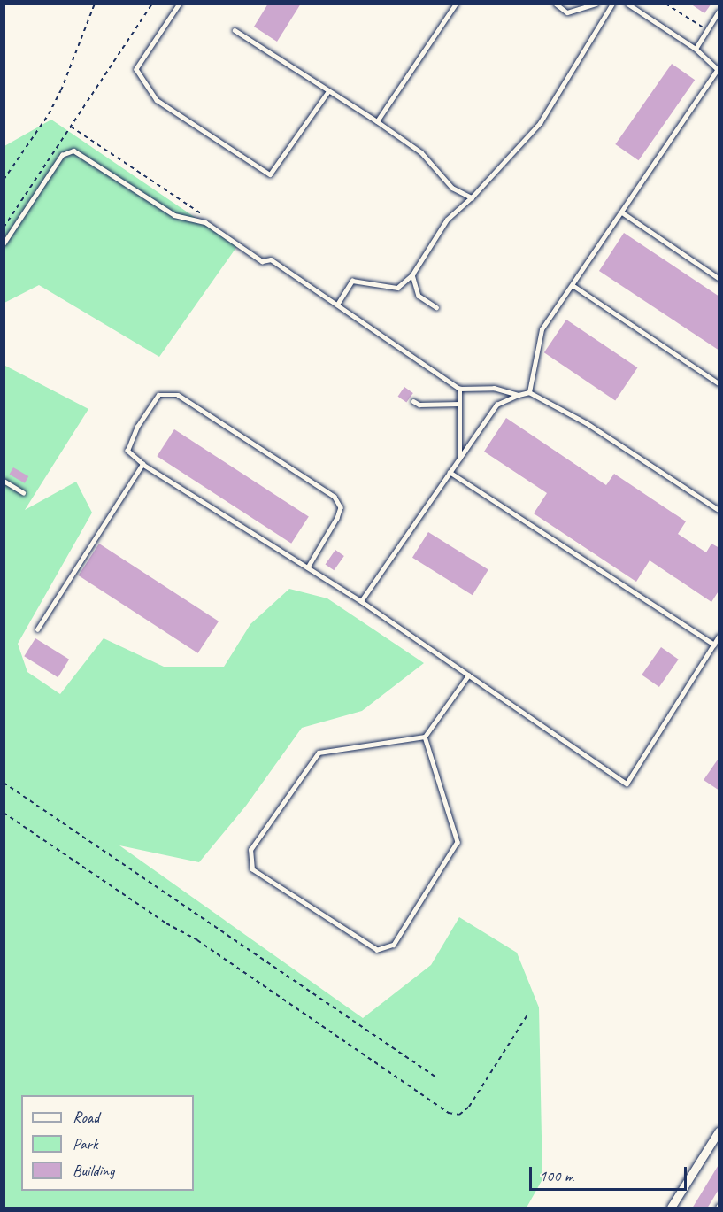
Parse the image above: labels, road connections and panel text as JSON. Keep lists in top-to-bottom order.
{
  "legend": ["Road", "Park", "Building"],
  "scale_bar": "100 m"
}
